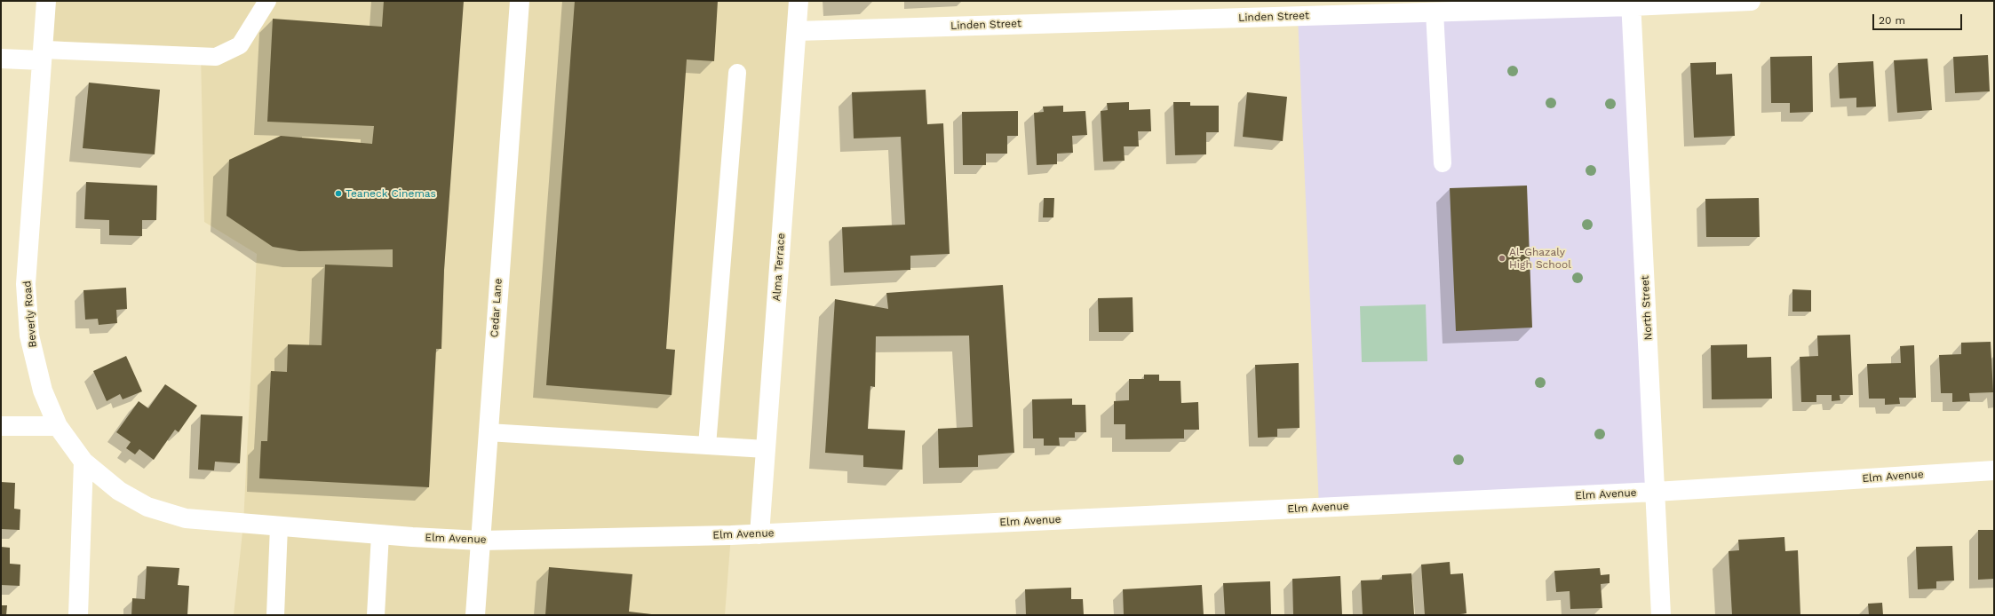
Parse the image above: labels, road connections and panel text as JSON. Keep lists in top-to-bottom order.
{
  "streets": {
    "street": [
      "Linden Street",
      "Alma Terrace",
      "Cedar Lane",
      "North Street",
      "Beverly Road",
      "Elm Avenue"
    ]
  },
  "crossings": [
    ["Linden Street", "Alma Terrace"],
    ["Linden Street", "North Street"],
    ["Alma Terrace", "Elm Avenue"],
    ["Cedar Lane", "Elm Avenue"],
    ["North Street", "Elm Avenue"],
    ["Beverly Road", "Elm Avenue"]
  ],
  "places": ["Teaneck Cinemas", "Al-Ghazaly High School"],
  "scale_bar": "20 m"
}
